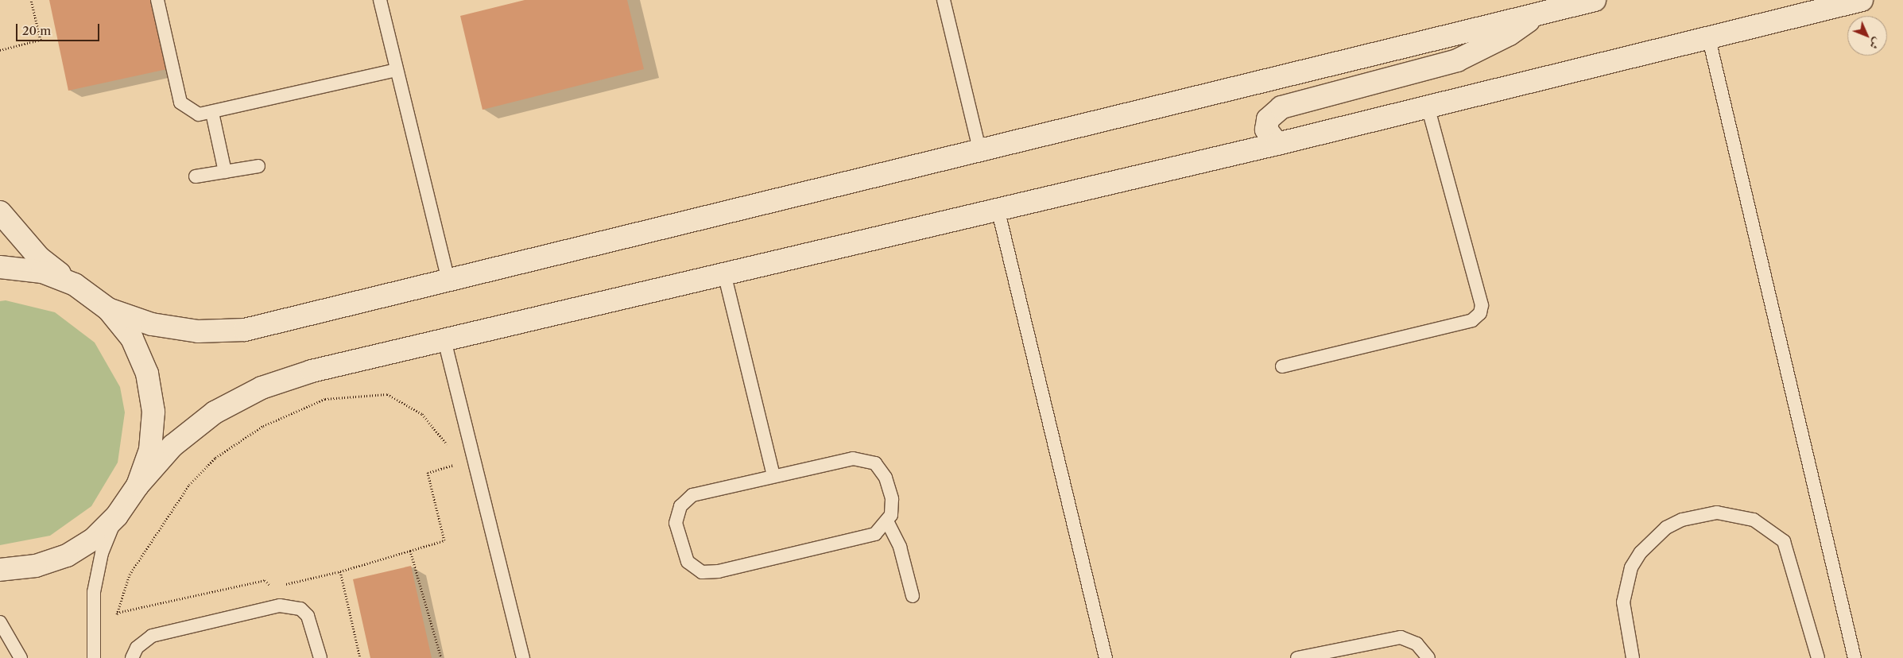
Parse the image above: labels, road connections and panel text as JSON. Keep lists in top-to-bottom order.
{
  "scale_bar": "20 m",
  "north": "bottom right"
}
